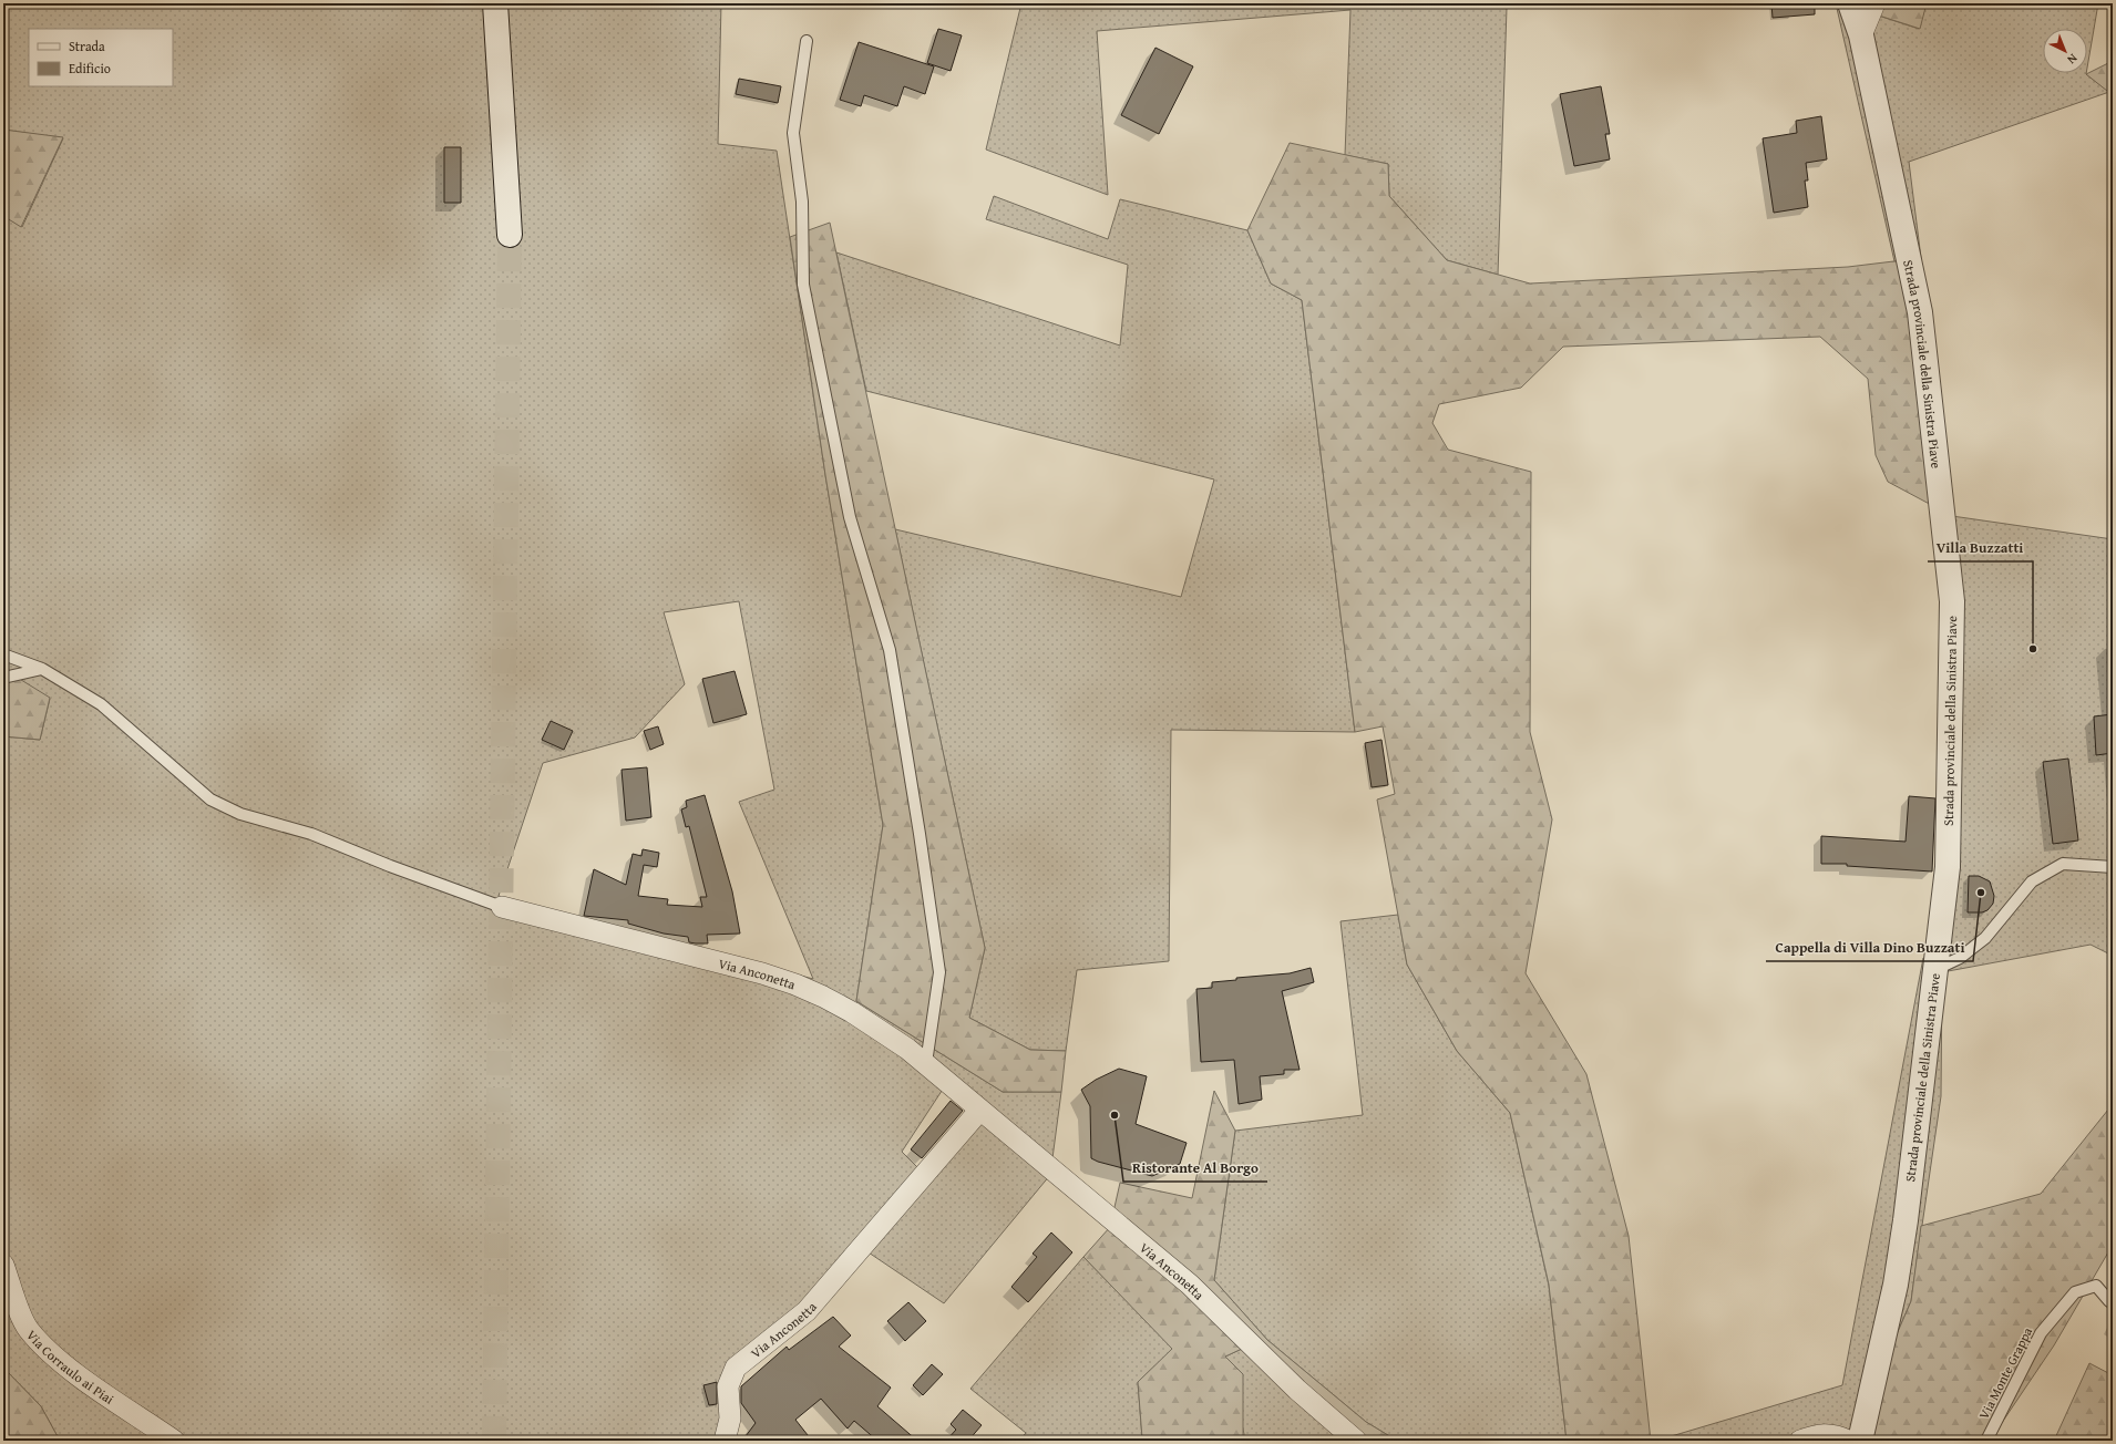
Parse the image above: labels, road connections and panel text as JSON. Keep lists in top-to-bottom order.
{
  "streets": {
    "street": ["Strada provinciale della Sinistra Piave", "Via Anconetta", "Via Corraulo ai Piai"],
    "lane": ["Via Monte Grappa"]
  },
  "places": ["Villa Buzzatti", "Cappella di Villa Dino Buzzati", "Ristorante Al Borgo"],
  "legend": ["Strada", "Edificio"],
  "north": "bottom right"
}
